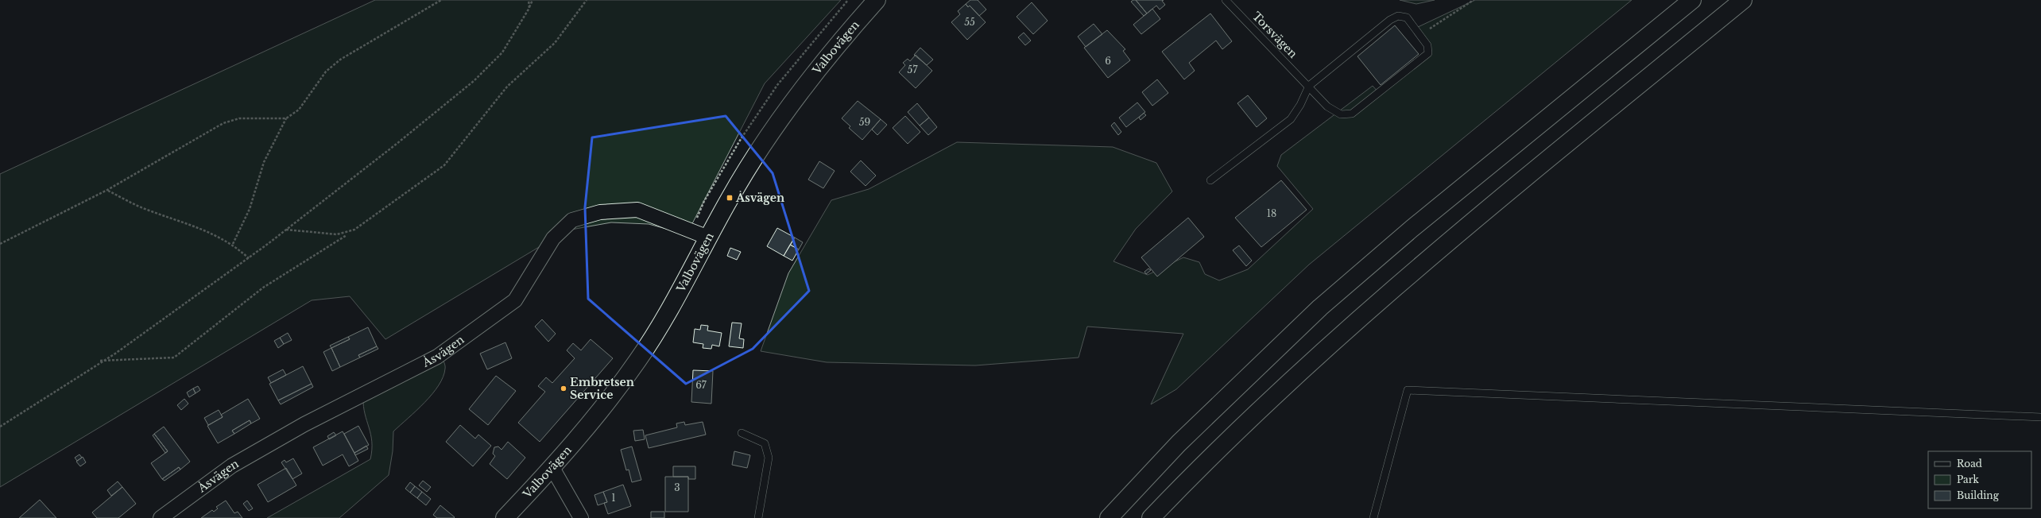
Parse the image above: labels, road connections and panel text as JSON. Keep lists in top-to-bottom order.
{
  "streets": {
    "main road": ["Valbovägen"],
    "street": ["Åsvägen"],
    "lane": ["Torsvägen"]
  },
  "crossings": [
    ["Valbovägen", "Åsvägen"]
  ],
  "places": {
    "transit": ["Åsvägen"],
    "other": ["Embretsen Service"]
  },
  "house_numbers": [
    "55",
    "6",
    "57",
    "59",
    "18",
    "67",
    "3",
    "1"
  ],
  "legend": ["Road", "Park", "Building"]
}
